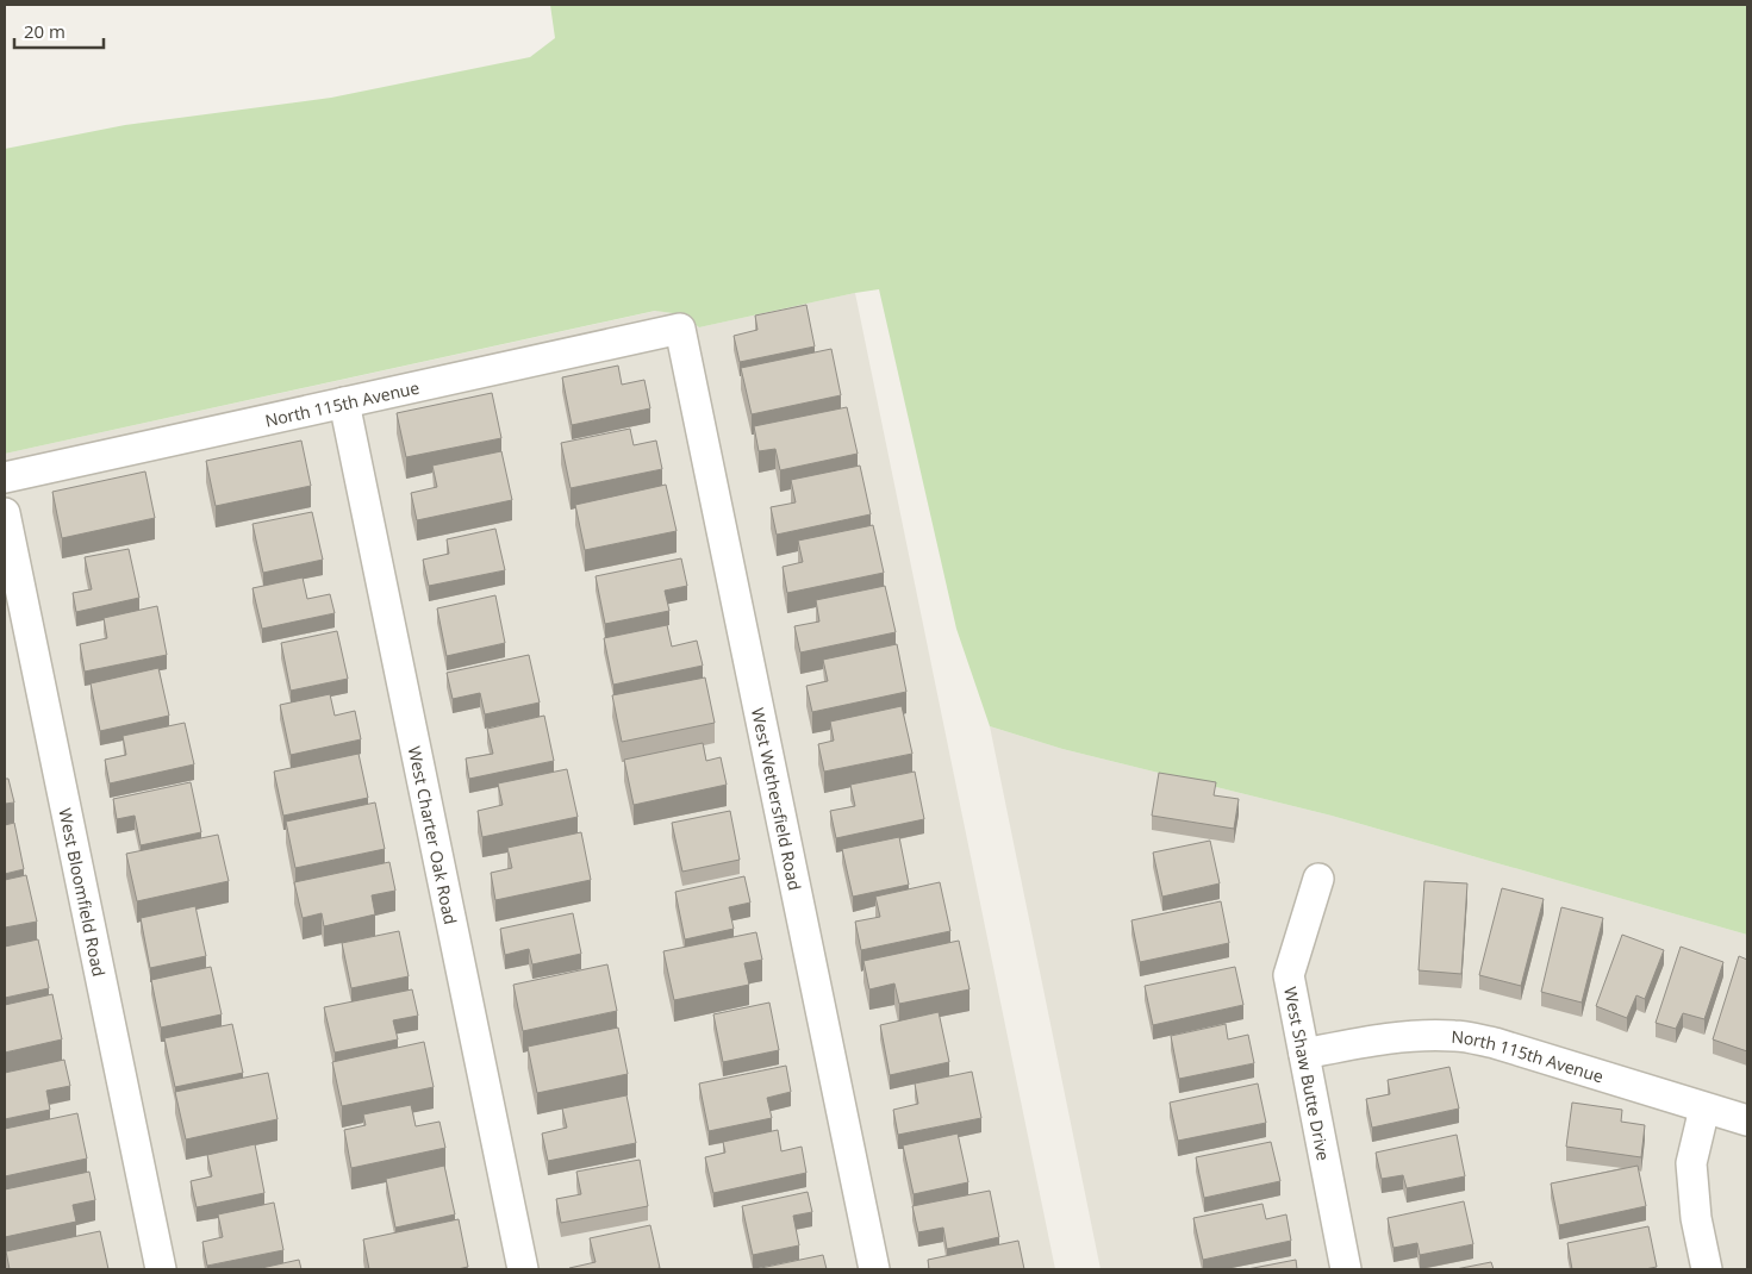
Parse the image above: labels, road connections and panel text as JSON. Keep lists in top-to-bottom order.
{
  "streets": {
    "street": [
      "North 115th Avenue",
      "West Wethersfield Road",
      "West Charter Oak Road",
      "West Bloomfield Road",
      "West Shaw Butte Drive"
    ]
  },
  "crossings": [
    ["North 115th Avenue", "West Wethersfield Road"],
    ["North 115th Avenue", "West Charter Oak Road"],
    ["North 115th Avenue", "West Shaw Butte Drive"]
  ],
  "scale_bar": "20 m"
}
